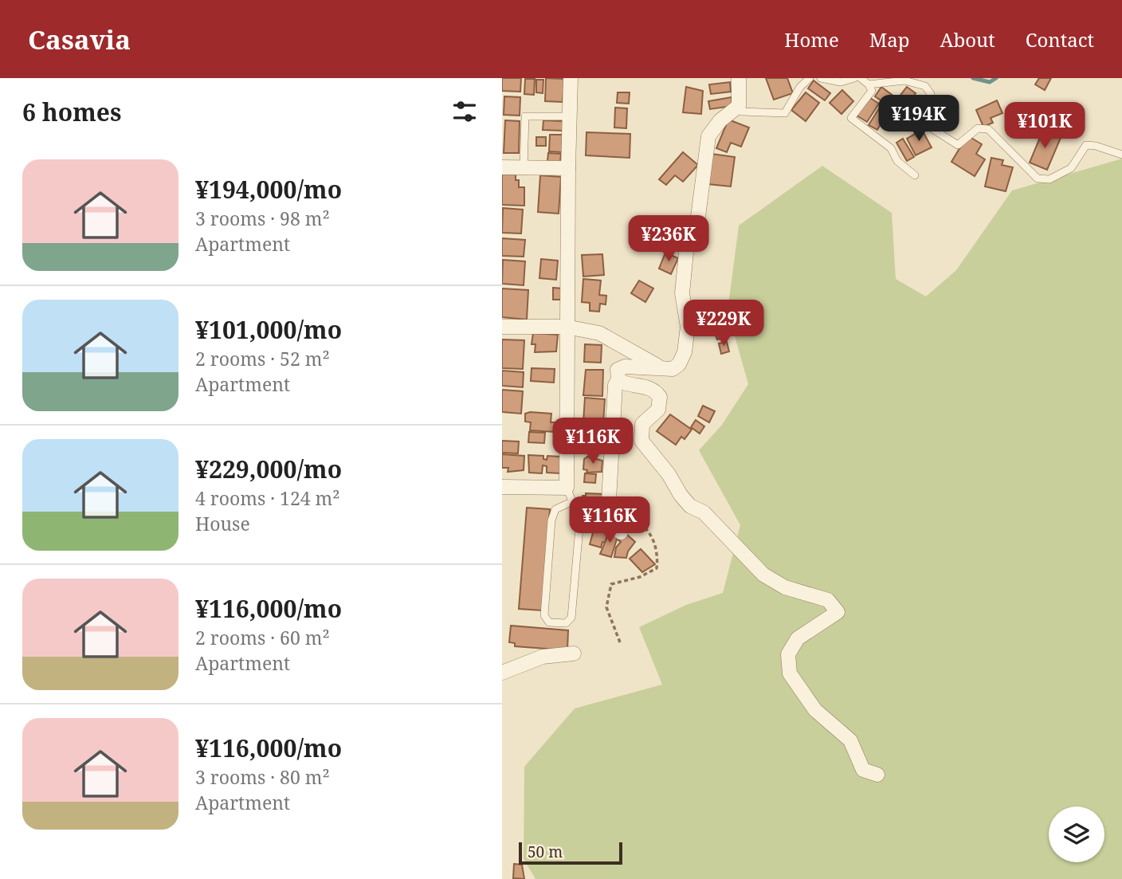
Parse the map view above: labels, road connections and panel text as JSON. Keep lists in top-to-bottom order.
{
  "scale_bar": "50 m",
  "page": {
    "header": "Casavia",
    "nav": [
      "Home",
      "Map",
      "About",
      "Contact"
    ],
    "heading": "6 homes",
    "price": [
      "¥194K",
      "¥101K",
      "¥236K",
      "¥229K",
      "¥116K",
      "¥116K"
    ],
    "list": [
      {
        "name": "¥194,000/mo",
        "note": "3 rooms · 98 m² · Apartment"
      },
      {
        "name": "¥101,000/mo",
        "note": "2 rooms · 52 m² · Apartment"
      },
      {
        "name": "¥229,000/mo",
        "note": "4 rooms · 124 m² · House"
      },
      {
        "name": "¥116,000/mo",
        "note": "2 rooms · 60 m² · Apartment"
      },
      {
        "name": "¥116,000/mo",
        "note": "3 rooms · 80 m² · Apartment"
      }
    ],
    "scale": "50 m"
  }
}
